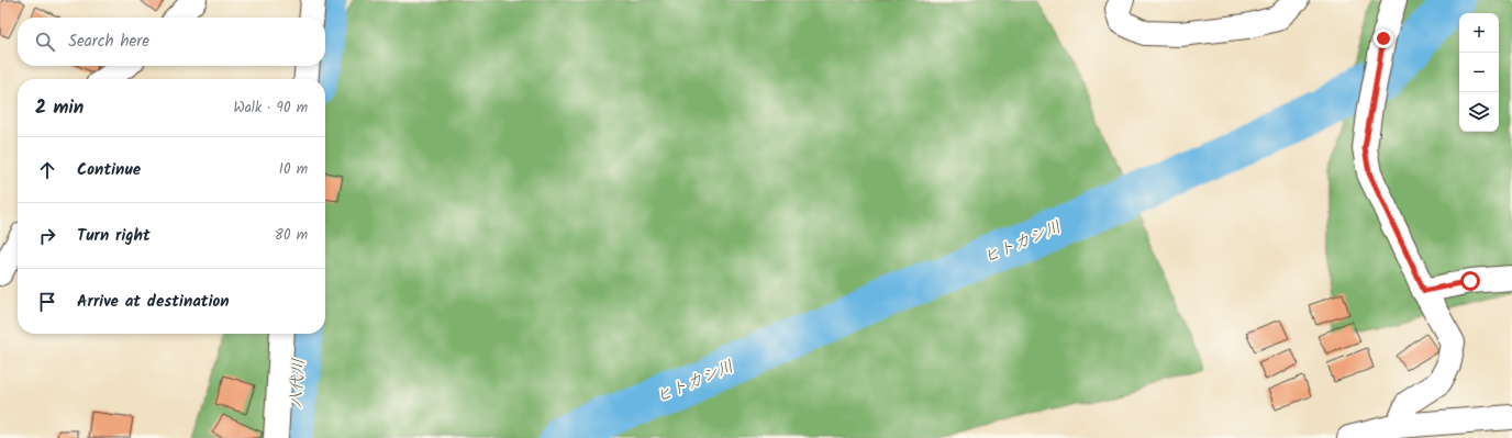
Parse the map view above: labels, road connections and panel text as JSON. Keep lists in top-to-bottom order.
{
  "water": ["ヒトカシ川", "八代川"],
  "page": {
    "map_buttons": ["+", "−"],
    "search": "Search here",
    "heading": ["2 min", "Walk · 90 m"],
    "list": [
      ["Continue", "10 m"],
      ["Turn right", "80 m"],
      "Arrive at destination"
    ]
  }
}
